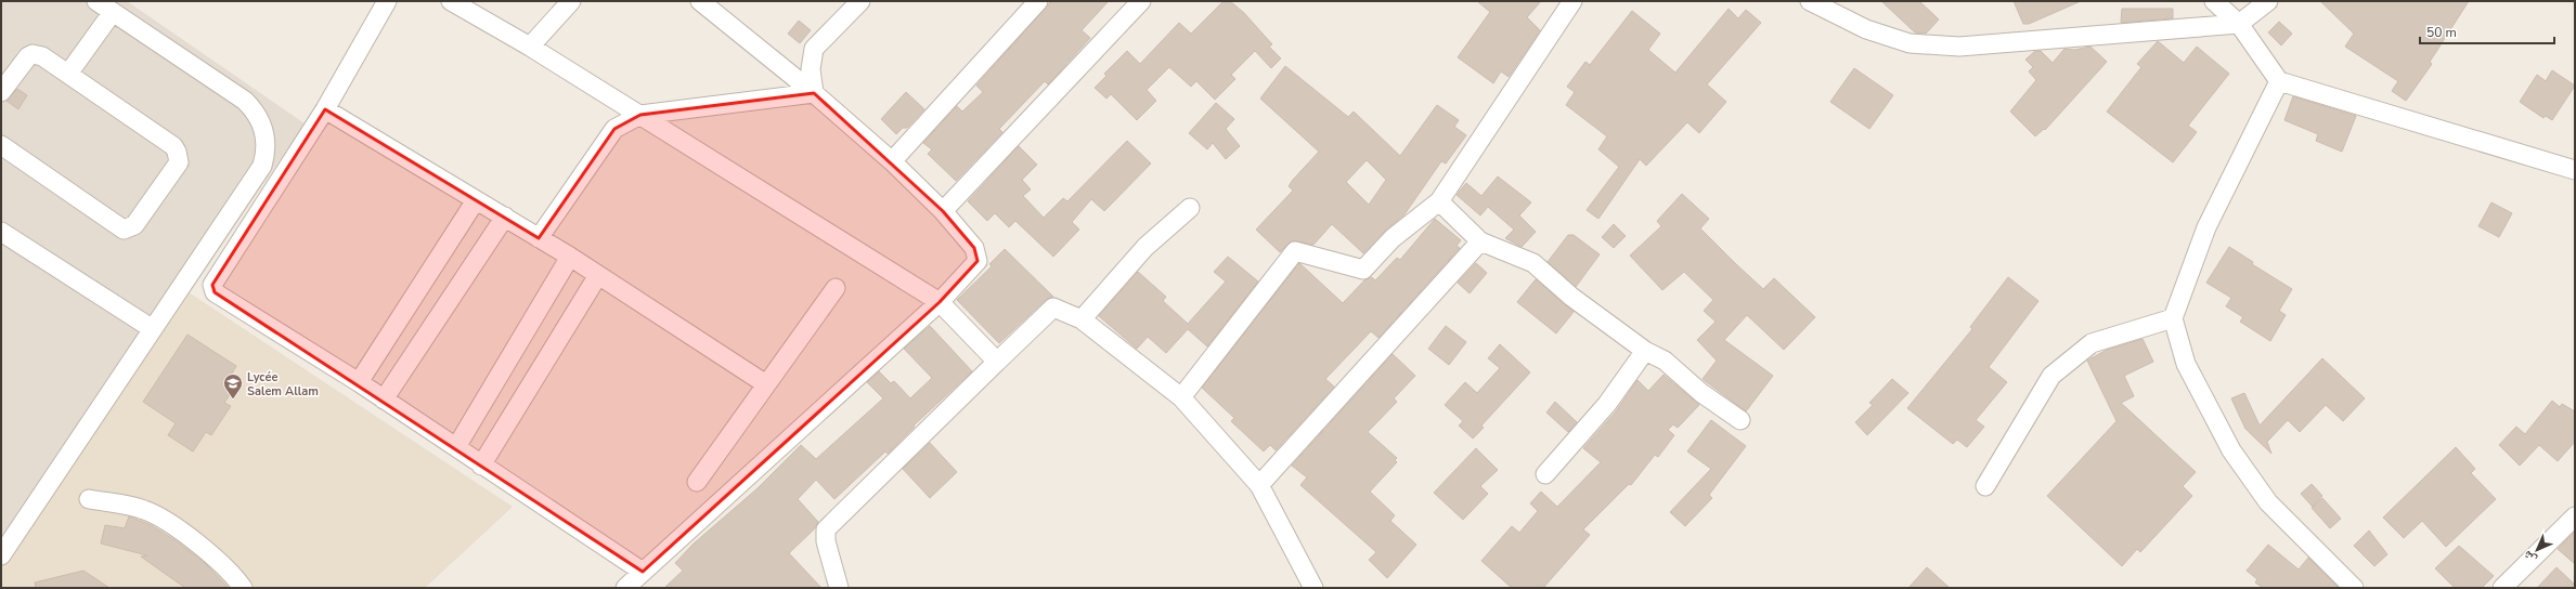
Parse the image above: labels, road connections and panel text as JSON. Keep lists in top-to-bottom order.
{
  "places": {
    "school or university": ["Lycée Salem Allam"]
  },
  "scale_bar": "50 m",
  "north": "bottom left"
}
